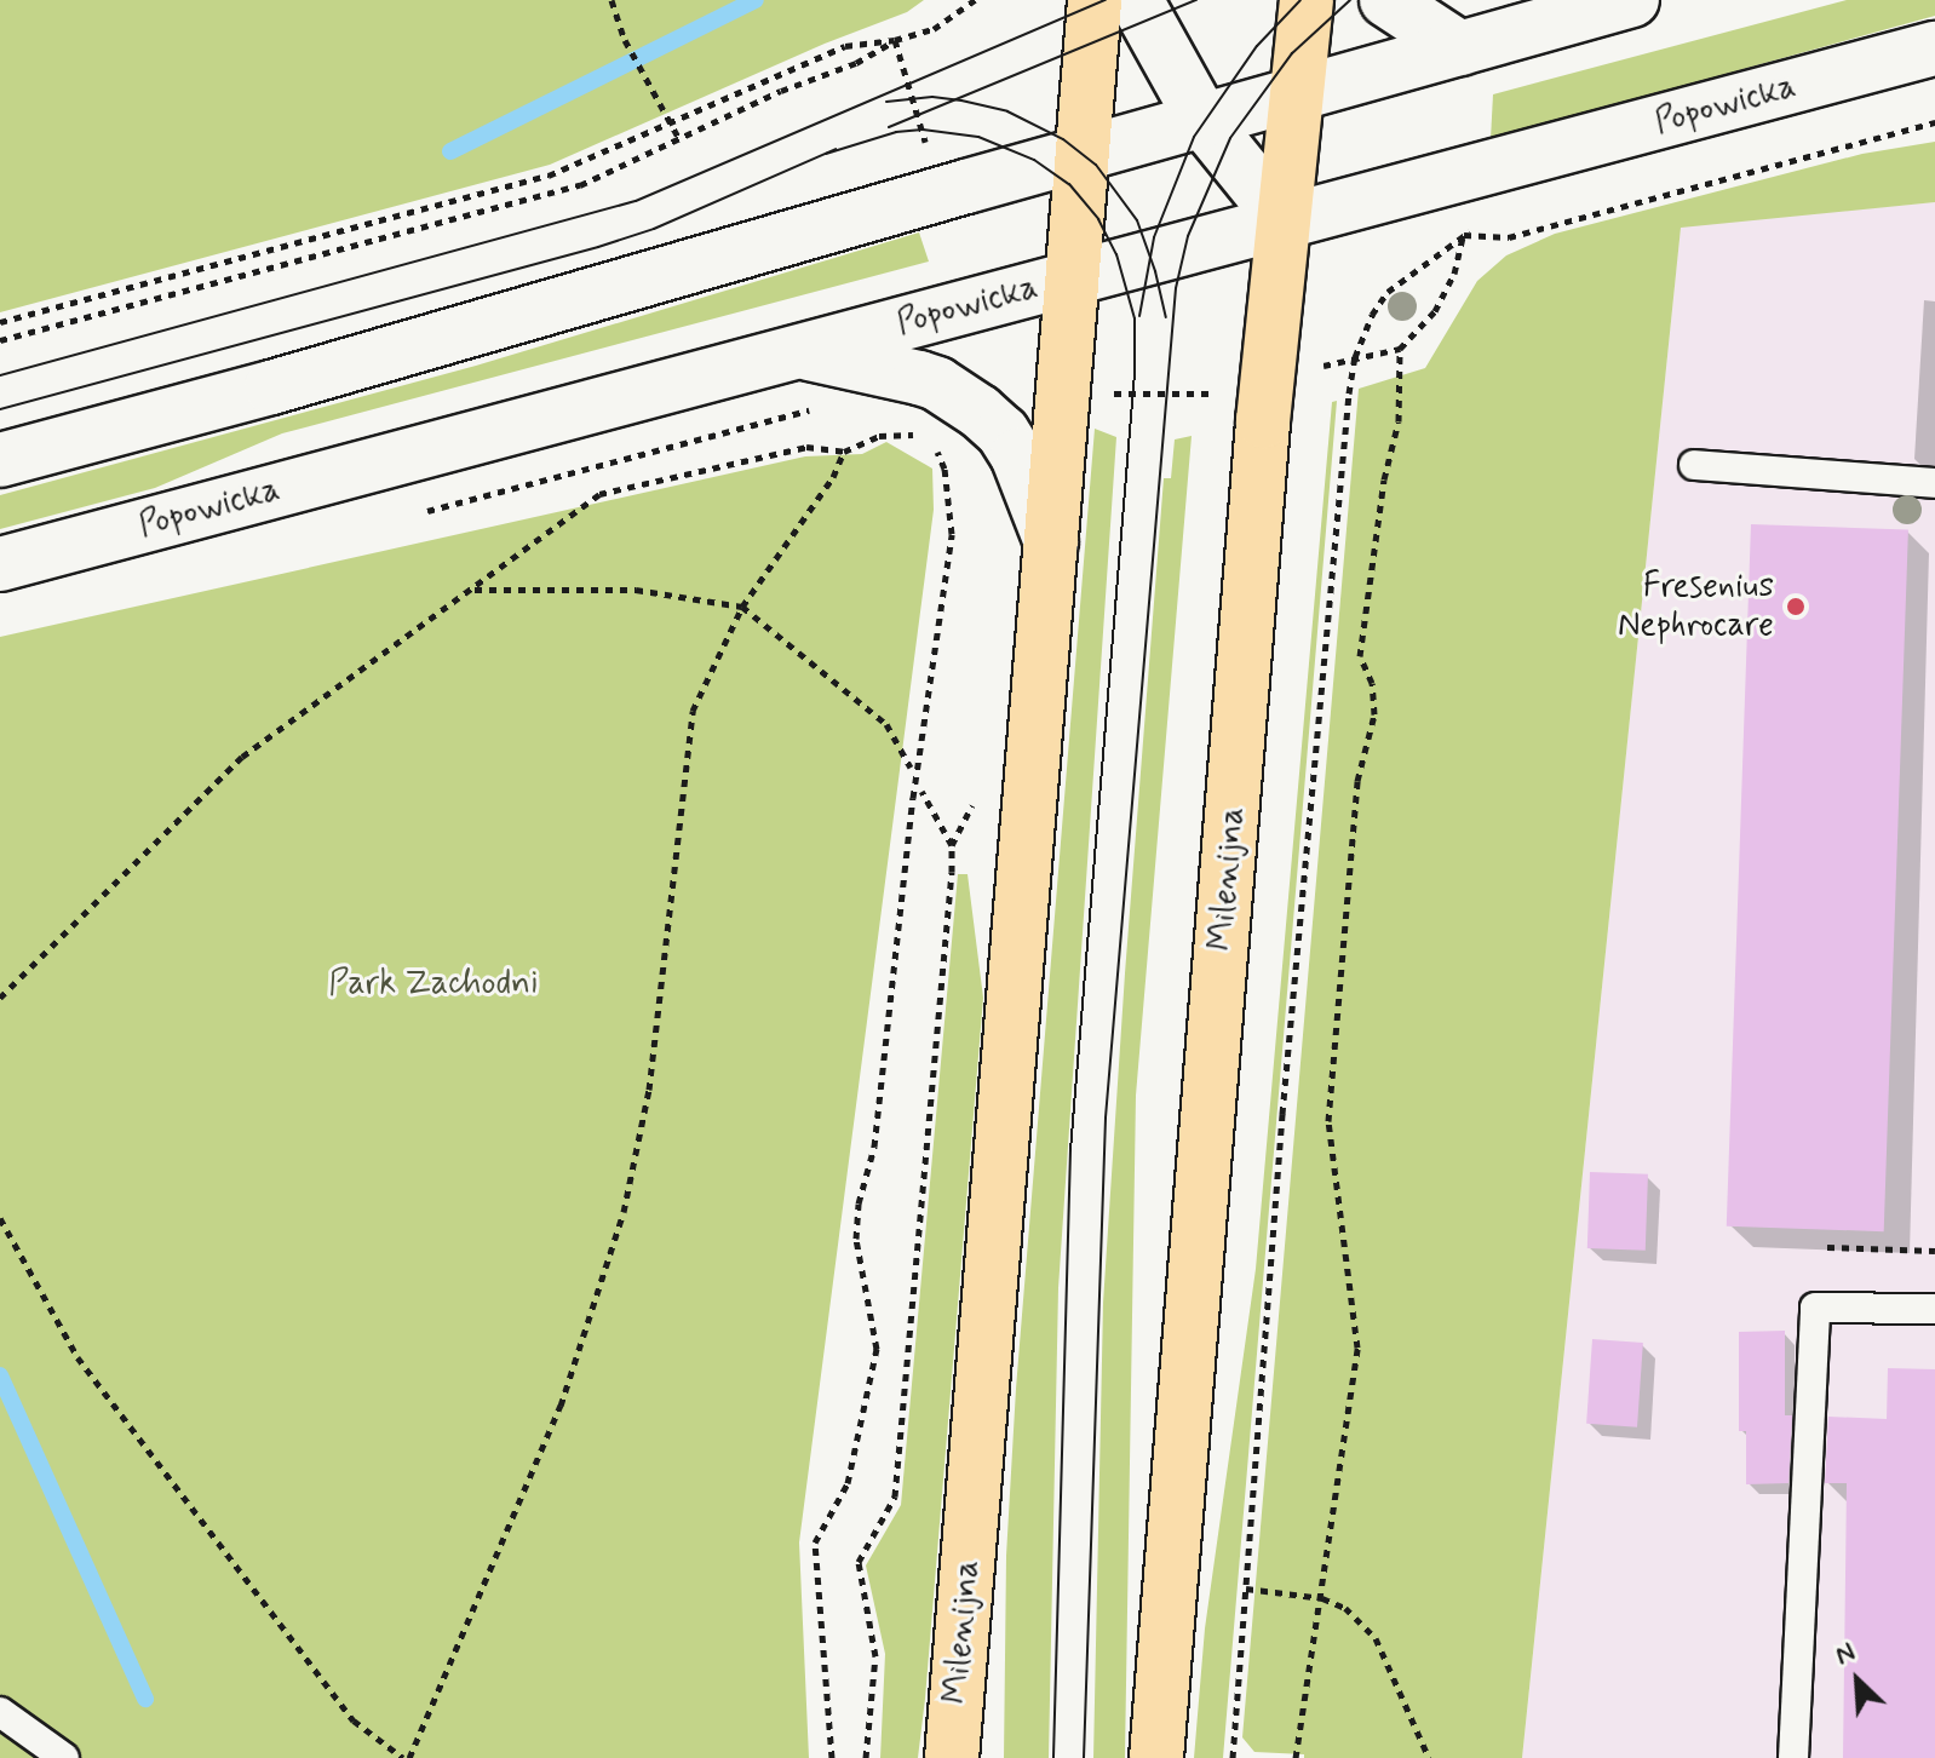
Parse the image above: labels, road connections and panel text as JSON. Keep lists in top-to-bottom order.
{
  "streets": {
    "main road": ["Milenijna"],
    "street": ["Popowicka"]
  },
  "crossings": [
    ["Popowicka", "Milenijna"]
  ],
  "parks": ["Park Zachodni"],
  "places": ["Fresenius Nephrocare"],
  "north": "top left"
}
